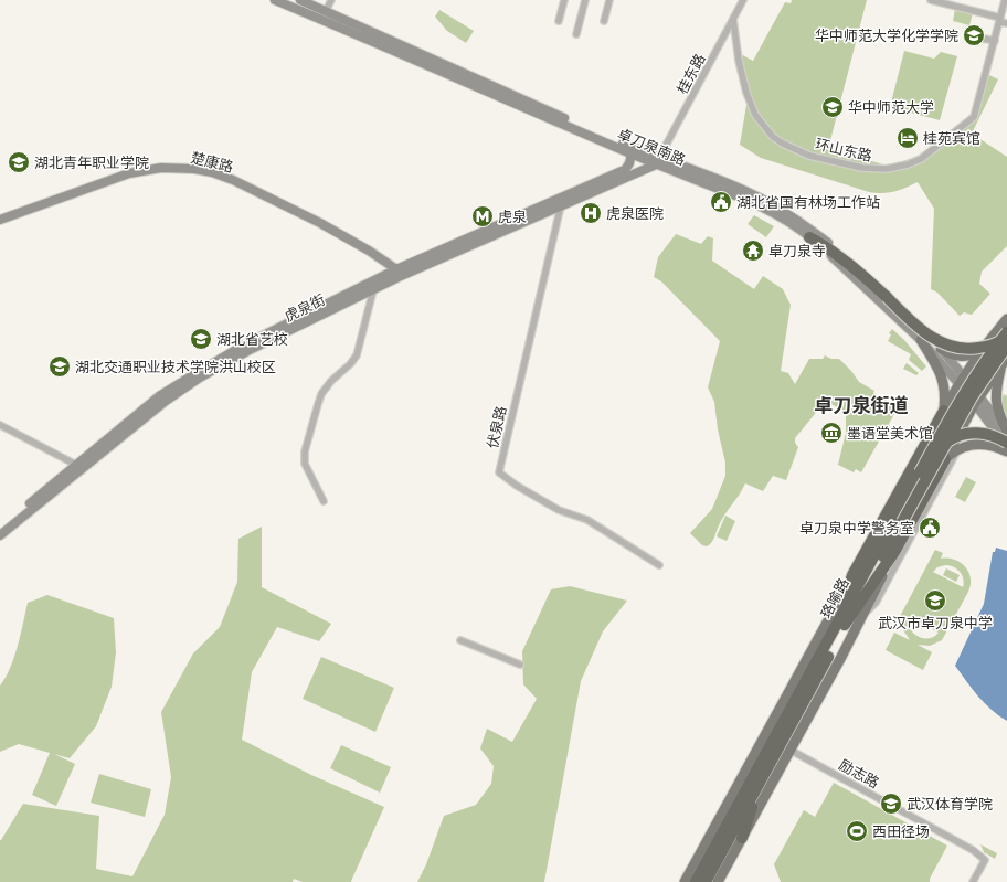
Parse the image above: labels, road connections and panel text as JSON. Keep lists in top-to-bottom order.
{
  "streets": {
    "highway": ["珞喻路"],
    "main road": ["卓刀泉南路", "楚康路", "虎泉街"],
    "street": [
      "桂东路",
      "环山东路",
      "伏泉路",
      "励志路"
    ]
  },
  "crossings": [
    ["桂东路", "卓刀泉南路"],
    ["桂东路", "环山东路"],
    ["桂东路", "虎泉街"],
    ["卓刀泉南路", "虎泉街"],
    ["楚康路", "虎泉街"],
    ["虎泉街", "伏泉路"]
  ],
  "districts": ["卓刀泉街道"],
  "places": {
    "school or university": [
      "华中师范大学化学学院",
      "华中师范大学",
      "湖北青年职业学院",
      "湖北省艺校",
      "湖北交通职业技术学院洪山校区",
      "武汉市卓刀泉中学",
      "武汉体育学院"
    ],
    "hotel": ["桂苑宾馆"],
    "public building": ["湖北省国有林场工作站", "卓刀泉中学警务室"],
    "hospital": ["虎泉医院"],
    "metro station": ["虎泉"],
    "temple": ["卓刀泉寺"],
    "museum": ["墨语堂美术馆"],
    "sports": ["西田径场"]
  }
}
